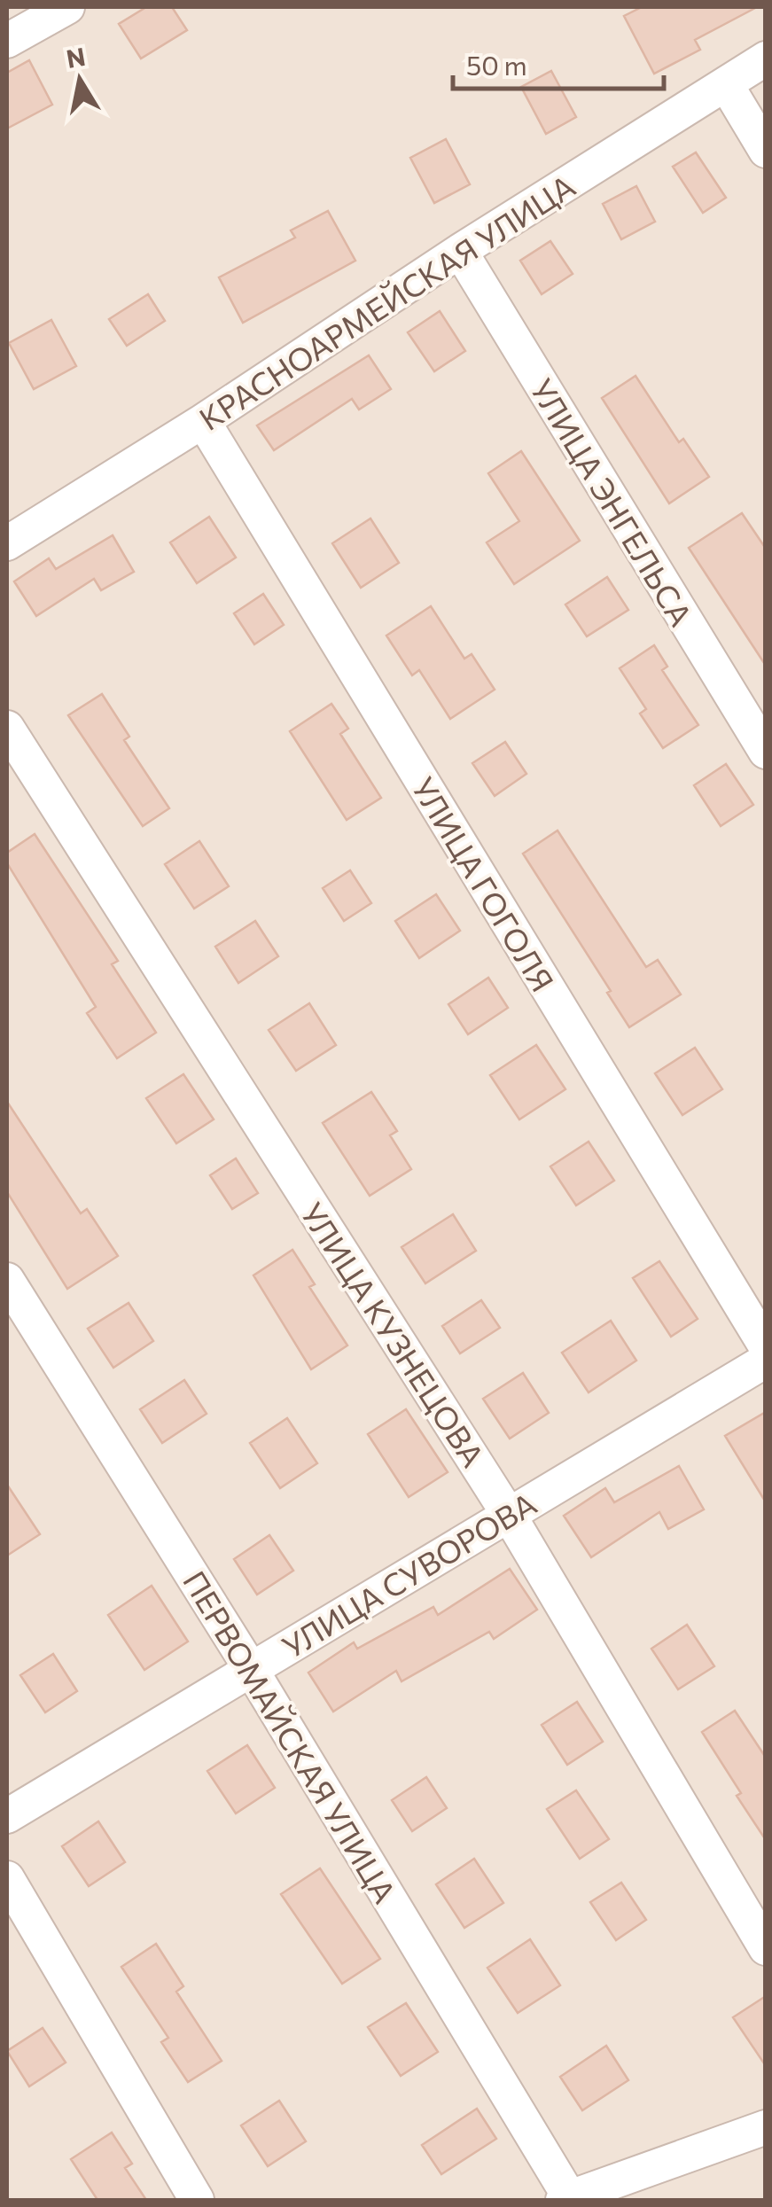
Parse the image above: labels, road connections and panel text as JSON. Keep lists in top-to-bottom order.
{
  "streets": {
    "street": [
      "КРАСНОАРМЕЙСКАЯ УЛИЦА",
      "УЛИЦА ЭНГЕЛЬСА",
      "УЛИЦА ГОГОЛЯ",
      "УЛИЦА КУЗНЕЦОВА",
      "УЛИЦА СУВОРОВА",
      "ПЕРВОМАЙСКАЯ УЛИЦА"
    ]
  },
  "crossings": [
    ["КРАСНОАРМЕЙСКАЯ УЛИЦА", "УЛИЦА ЭНГЕЛЬСА"],
    ["КРАСНОАРМЕЙСКАЯ УЛИЦА", "УЛИЦА ГОГОЛЯ"],
    ["УЛИЦА КУЗНЕЦОВА", "УЛИЦА СУВОРОВА"],
    ["УЛИЦА СУВОРОВА", "ПЕРВОМАЙСКАЯ УЛИЦА"]
  ],
  "scale_bar": "50 m",
  "north": "top"
}
